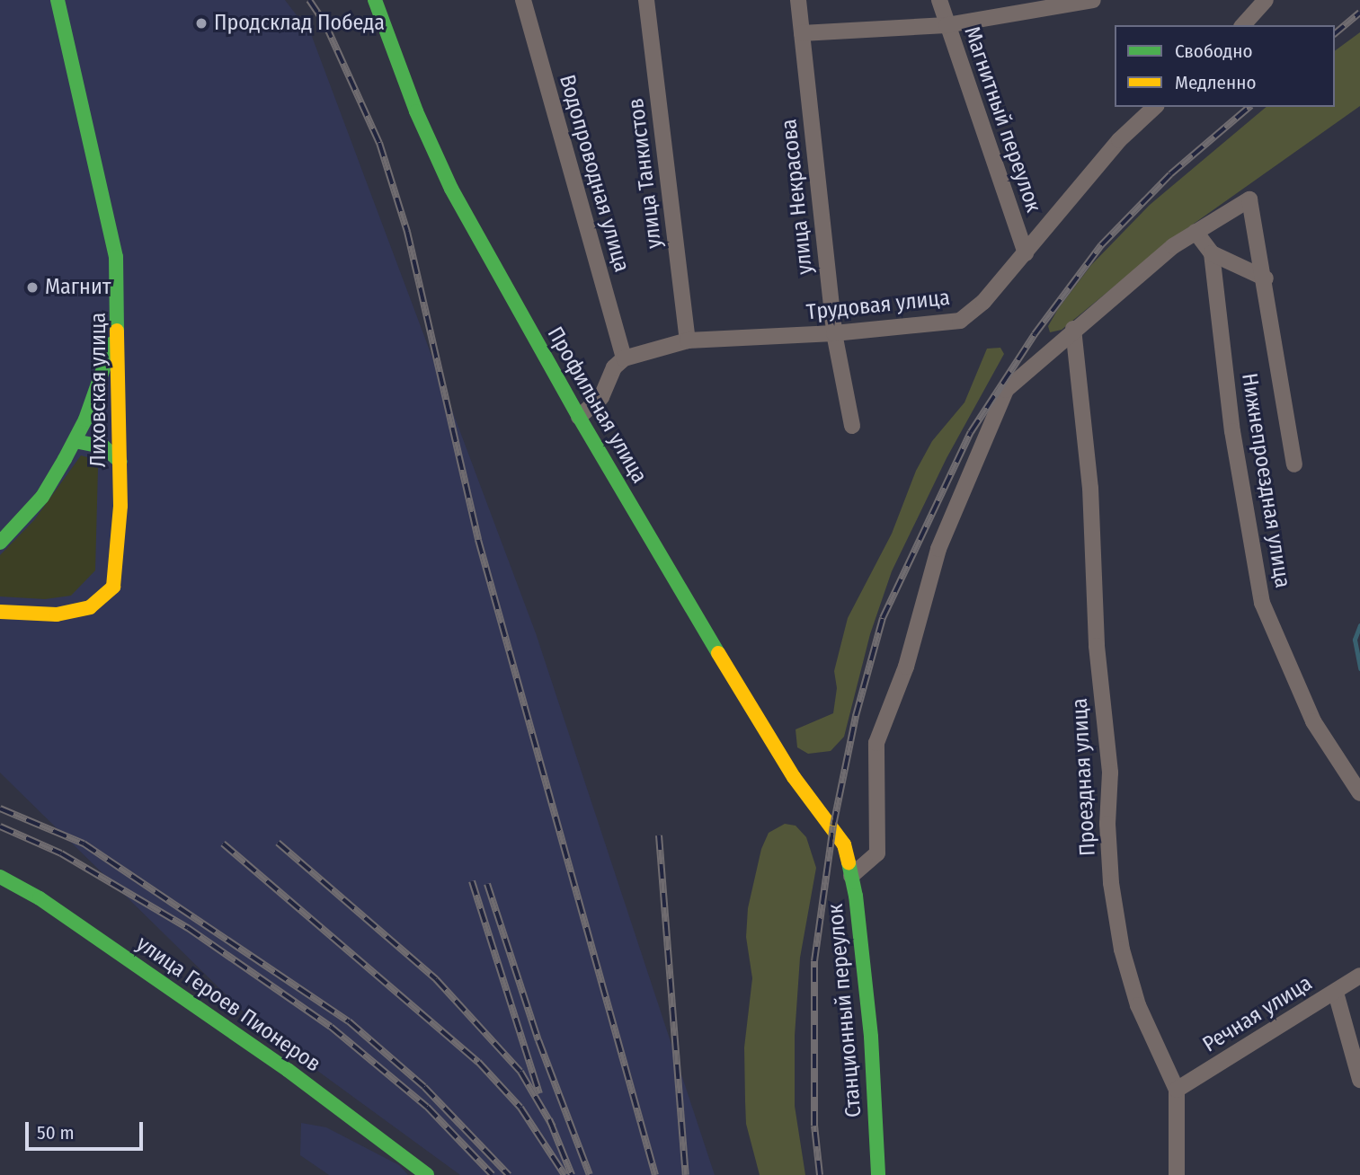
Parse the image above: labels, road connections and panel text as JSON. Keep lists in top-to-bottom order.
{
  "streets": {
    "main road": [
      "Лиховская улица",
      "Профильная улица",
      "улица Героев Пионеров",
      "Станционный переулок"
    ],
    "street": [
      "Магнитный переулок",
      "Водопроводная улица",
      "улица Танкистов",
      "улица Некрасова",
      "Трудовая улица",
      "Нижнепроездная улица",
      "Проездная улица",
      "Речная улица"
    ]
  },
  "crossings": [
    ["Магнитный переулок", "Трудовая улица"],
    ["Водопроводная улица", "Трудовая улица"],
    ["улица Танкистов", "Трудовая улица"],
    ["улица Некрасова", "Трудовая улица"],
    ["Профильная улица", "Станционный переулок"],
    ["Проездная улица", "Речная улица"]
  ],
  "places": ["Продсклад Победа", "Магнит"],
  "legend": ["Свободно", "Медленно"],
  "scale_bar": "50 m"
}
